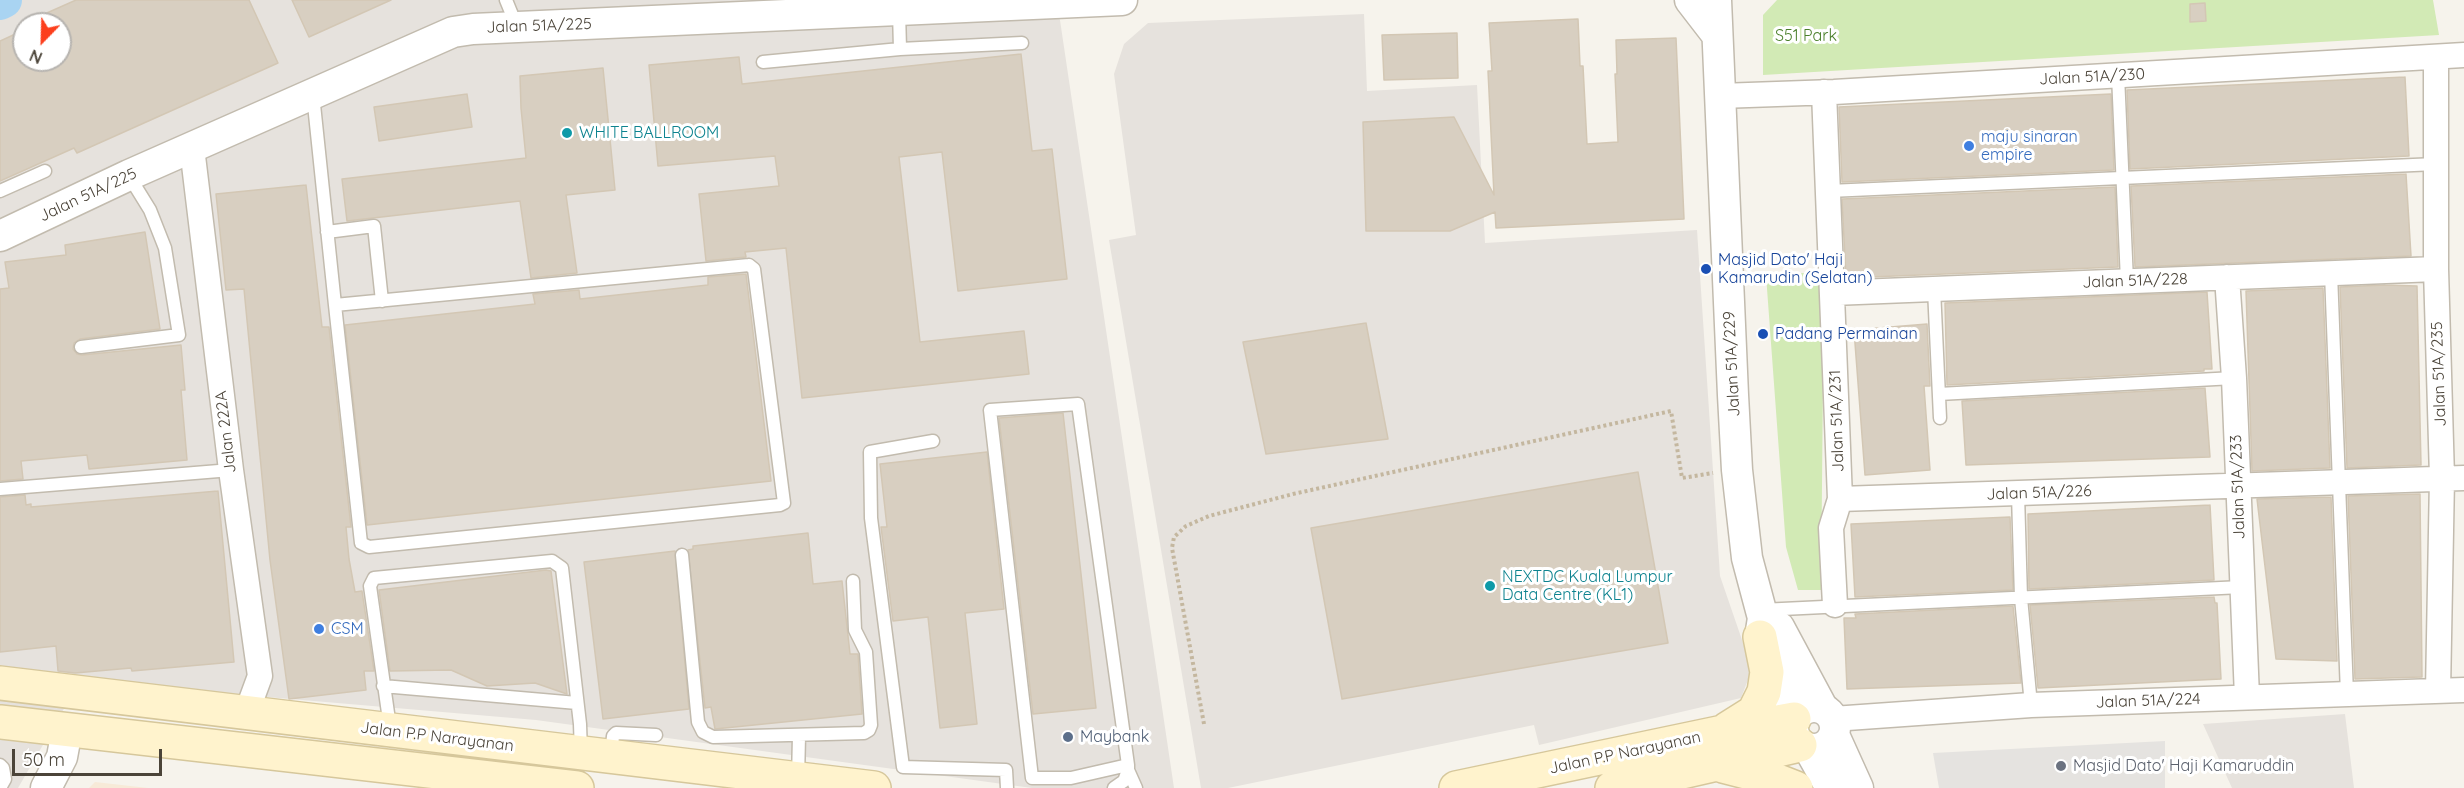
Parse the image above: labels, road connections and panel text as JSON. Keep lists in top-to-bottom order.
{
  "streets": {
    "main road": ["Jalan P.P Narayanan"],
    "street": [
      "Jalan 51A/225",
      "Jalan 51A/230",
      "Jalan 51A/228",
      "Jalan 51A/229",
      "Jalan 51A/235",
      "Jalan 51A/231",
      "Jalan 222A",
      "Jalan 51A/233",
      "Jalan 51A/226",
      "Jalan 51A/224"
    ]
  },
  "crossings": [
    ["Jalan 51A/225", "Jalan 222A"],
    ["Jalan 51A/230", "Jalan 51A/229"],
    ["Jalan 51A/230", "Jalan 51A/235"],
    ["Jalan 51A/230", "Jalan 51A/231"],
    ["Jalan 51A/228", "Jalan 51A/235"],
    ["Jalan 51A/228", "Jalan 51A/231"],
    ["Jalan 51A/228", "Jalan 51A/233"],
    ["Jalan 51A/229", "Jalan 51A/224"],
    ["Jalan 51A/229", "Jalan P.P Narayanan"],
    ["Jalan 51A/235", "Jalan 51A/226"],
    ["Jalan 51A/235", "Jalan 51A/224"],
    ["Jalan 51A/231", "Jalan 51A/226"],
    ["Jalan 222A", "Jalan P.P Narayanan"],
    ["Jalan 51A/233", "Jalan 51A/226"],
    ["Jalan 51A/233", "Jalan 51A/224"],
    ["Jalan 51A/224", "Jalan P.P Narayanan"]
  ],
  "parks": ["S51 Park"],
  "places": [
    "WHITE BALLROOM",
    "maju sinaran empire",
    "Masjid Dato' Haji Kamarudin (Selatan)",
    "Padang Permainan",
    "NEXTDC Kuala Lumpur Data Centre (KL1)",
    "CSM",
    "Maybank",
    "Masjid Dato' Haji Kamaruddin"
  ],
  "scale_bar": "50 m",
  "north": "bottom left"
}
